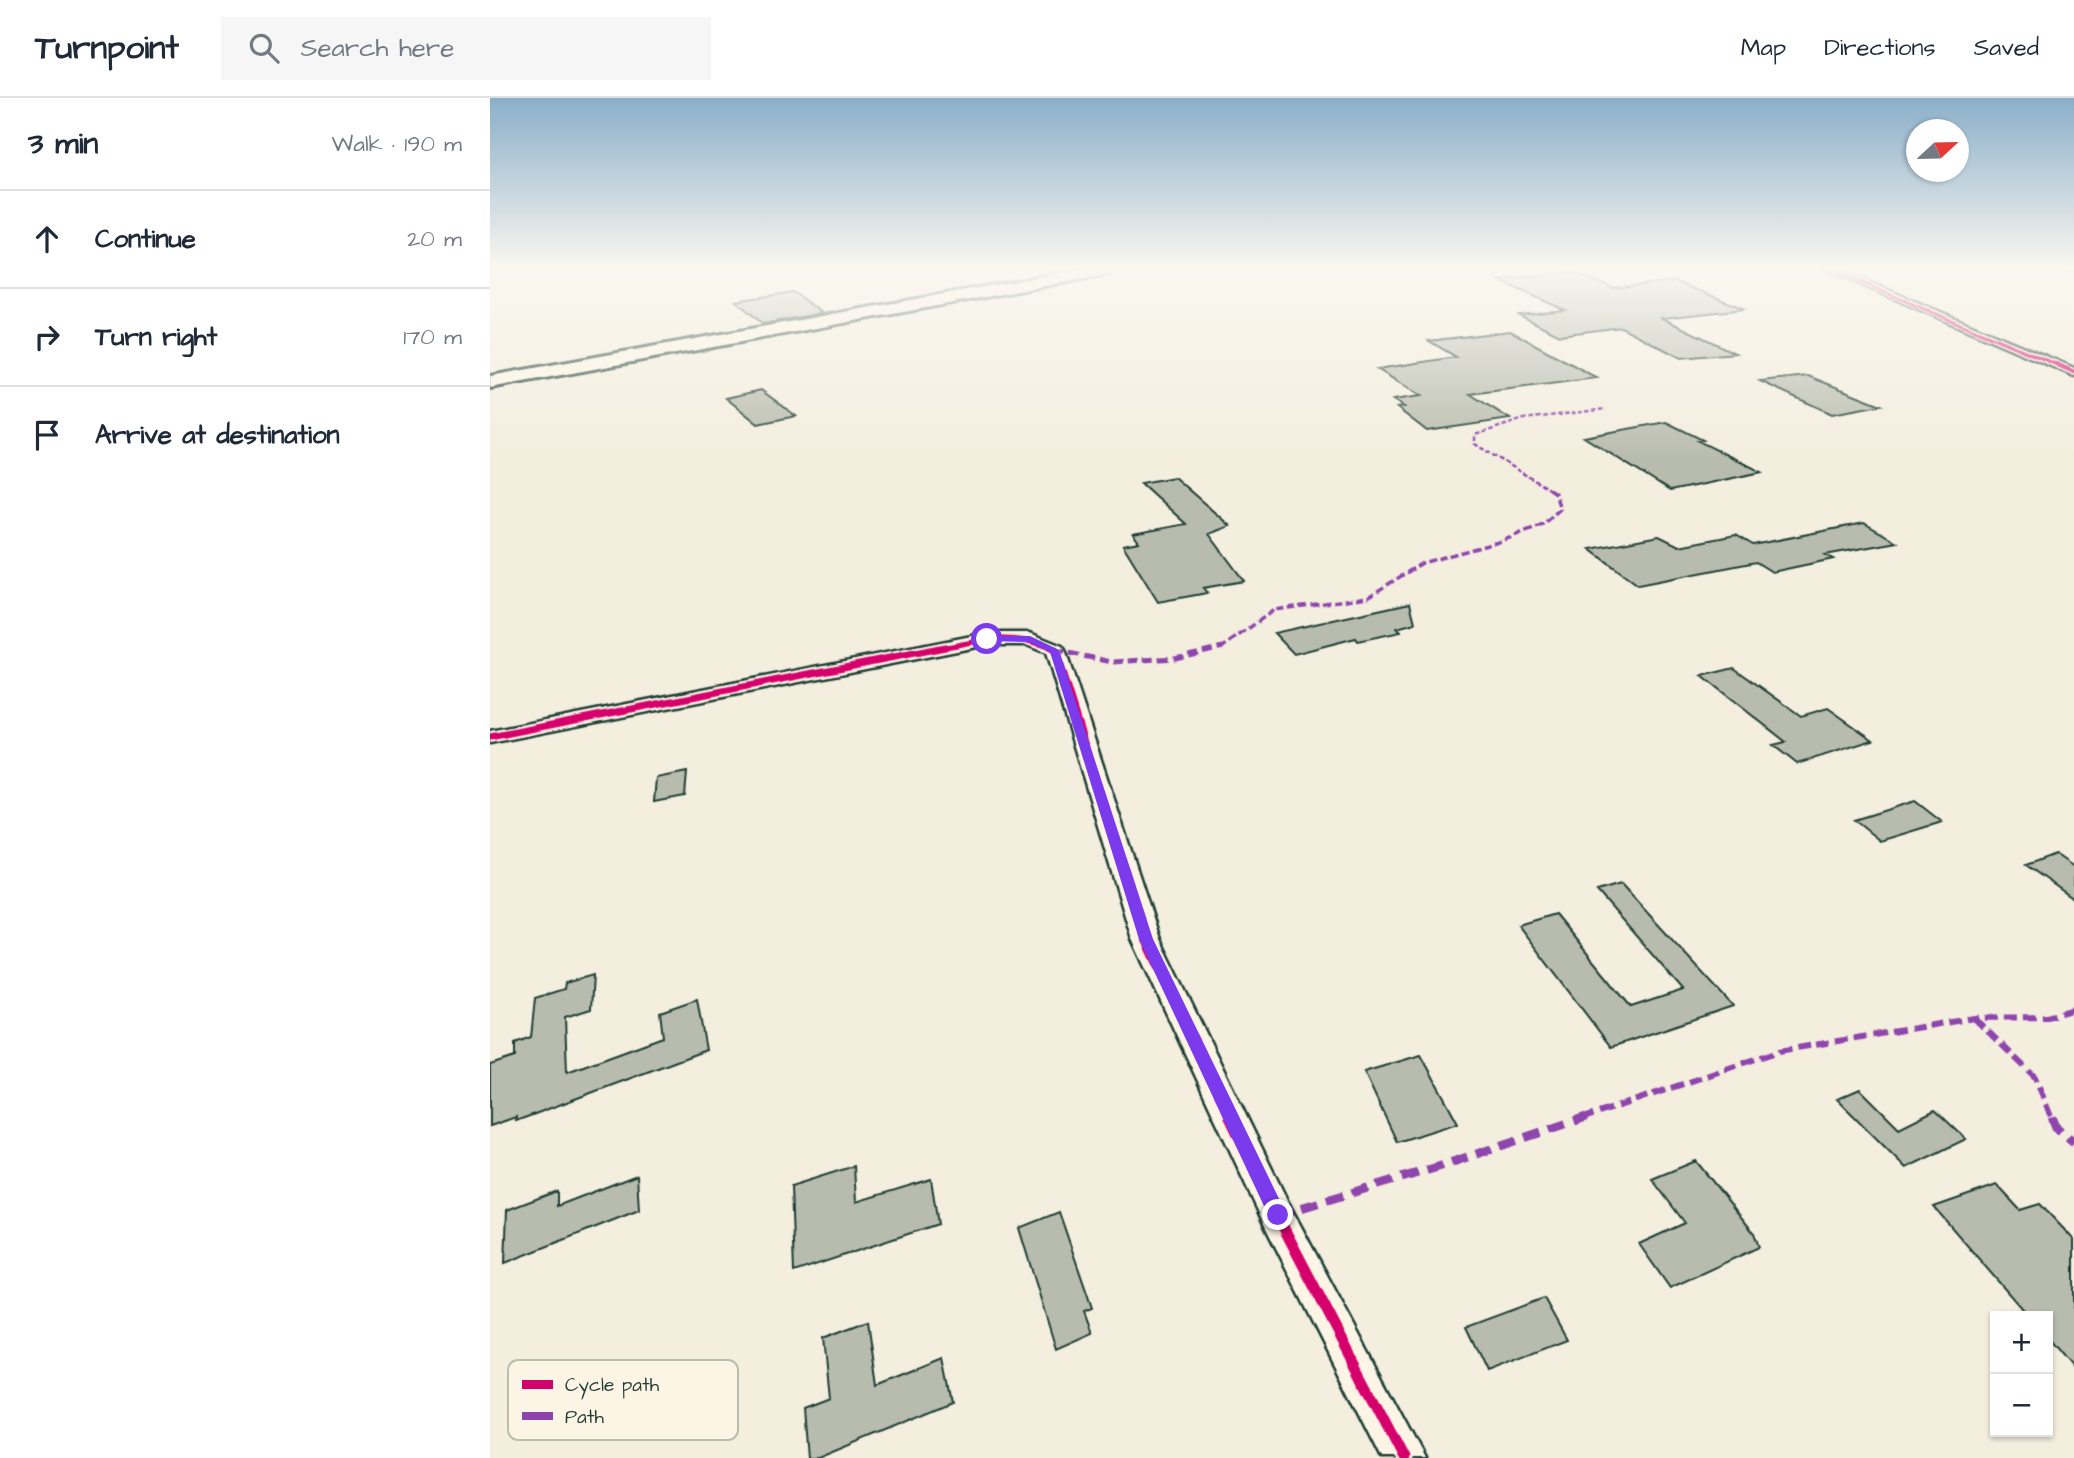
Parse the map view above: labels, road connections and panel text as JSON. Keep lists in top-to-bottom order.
{
  "legend": ["Cycle path", "Path"],
  "north": "right",
  "page": {
    "header": "Turnpoint",
    "search": "Search here",
    "nav": ["Map", "Directions", "Saved"],
    "heading": ["3 min", "Walk · 190 m"],
    "list": [
      ["Continue", "20 m"],
      ["Turn right", "170 m"],
      "Arrive at destination"
    ],
    "map_buttons": ["+", "−"]
  }
}
